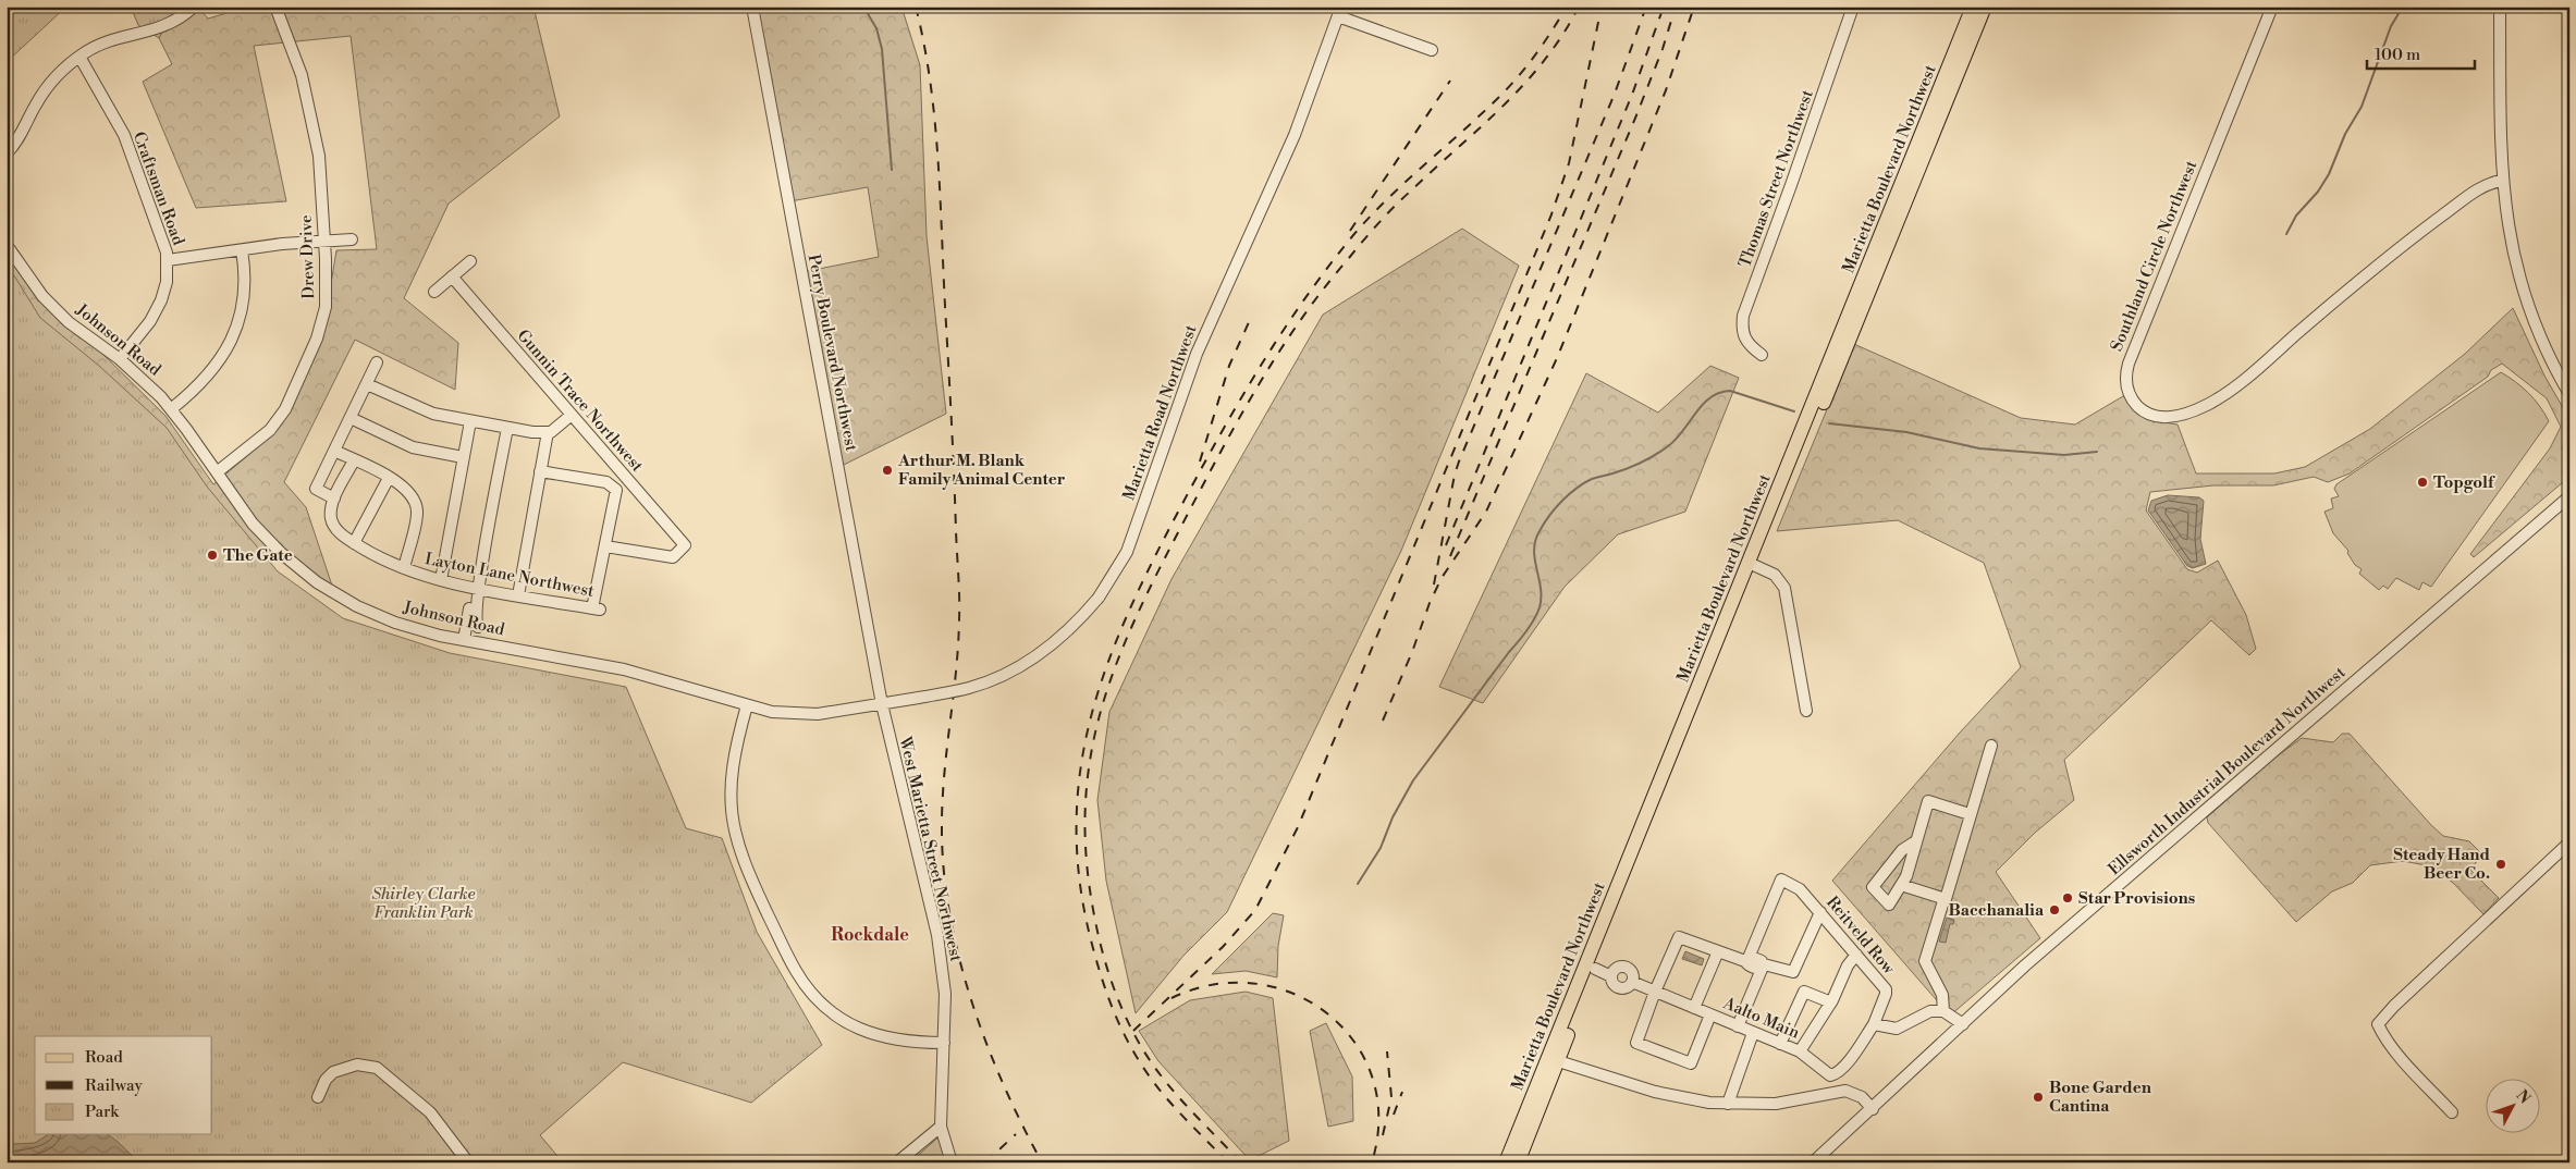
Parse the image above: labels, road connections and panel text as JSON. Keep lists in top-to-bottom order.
{
  "streets": {
    "main road": ["Marietta Boulevard Northwest"],
    "street": [
      "Thomas Street Northwest",
      "Craftsman Road",
      "Southland Circle Northwest",
      "Drew Drive",
      "Johnson Road",
      "Perry Boulevard Northwest",
      "Gunnin Trace Northwest",
      "Marietta Road Northwest",
      "Layton Lane Northwest",
      "Ellsworth Industrial Boulevard Northwest",
      "West Marietta Street Northwest",
      "Reitveld Row",
      "Aalto Main"
    ]
  },
  "crossings": [
    ["Craftsman Road", "Johnson Road"],
    ["Drew Drive", "Johnson Road"],
    ["Johnson Road", "Perry Boulevard Northwest"],
    ["Johnson Road", "Marietta Road Northwest"],
    ["Johnson Road", "West Marietta Street Northwest"],
    ["Perry Boulevard Northwest", "Marietta Road Northwest"],
    ["Perry Boulevard Northwest", "West Marietta Street Northwest"],
    ["Gunnin Trace Northwest", "Layton Lane Northwest"],
    ["Marietta Road Northwest", "West Marietta Street Northwest"],
    ["Reitveld Row", "Aalto Main"]
  ],
  "districts": ["Rockdale"],
  "parks": ["Shirley Clarke Franklin Park"],
  "places": [
    "Arthur M. Blank Family Animal Center",
    "Topgolf",
    "The Gate",
    "Steady Hand Beer Co.",
    "Star Provisions",
    "Bacchanalia",
    "Bone Garden Cantina"
  ],
  "legend": ["Road", "Railway", "Park"],
  "scale_bar": "100 m",
  "north": "top right"
}
